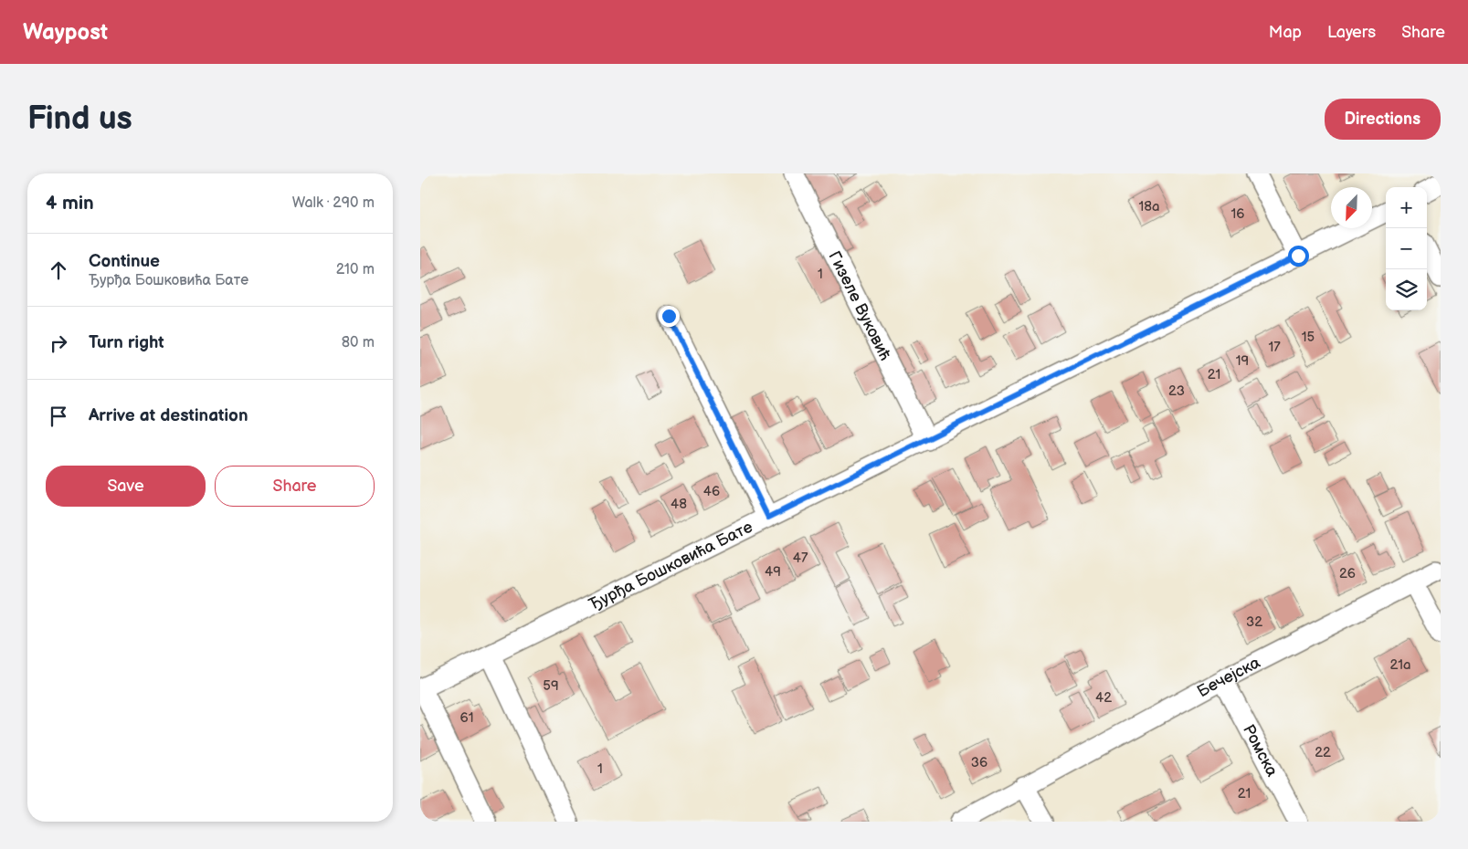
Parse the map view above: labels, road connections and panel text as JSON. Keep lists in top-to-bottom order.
{
  "streets": {
    "street": [
      "Гизеле Вуковић",
      "Ђурђа Бошковића Бате",
      "Бечејска",
      "Ромска"
    ]
  },
  "crossings": [
    ["Гизеле Вуковић", "Ђурђа Бошковића Бате"],
    ["Бечејска", "Ромска"]
  ],
  "house_numbers": [
    "18a",
    "16",
    "1",
    "15",
    "17",
    "19",
    "21",
    "23",
    "46",
    "48",
    "47",
    "49",
    "26",
    "32",
    "21a",
    "59",
    "42",
    "61",
    "22",
    "36",
    "1",
    "21"
  ],
  "north": "bottom left",
  "page": {
    "header": "Waypost",
    "nav": ["Map", "Layers", "Share"],
    "buttons": [
      "Directions",
      ["Save", "Share"]
    ],
    "title": "Find us",
    "heading": ["4 min", "Walk · 290 m"],
    "map_buttons": ["+", "−"],
    "list": [
      ["Continue", "Ђурђа Бошковића Бате", "210 m"],
      ["Turn right", "80 m"],
      "Arrive at destination"
    ]
  }
}
